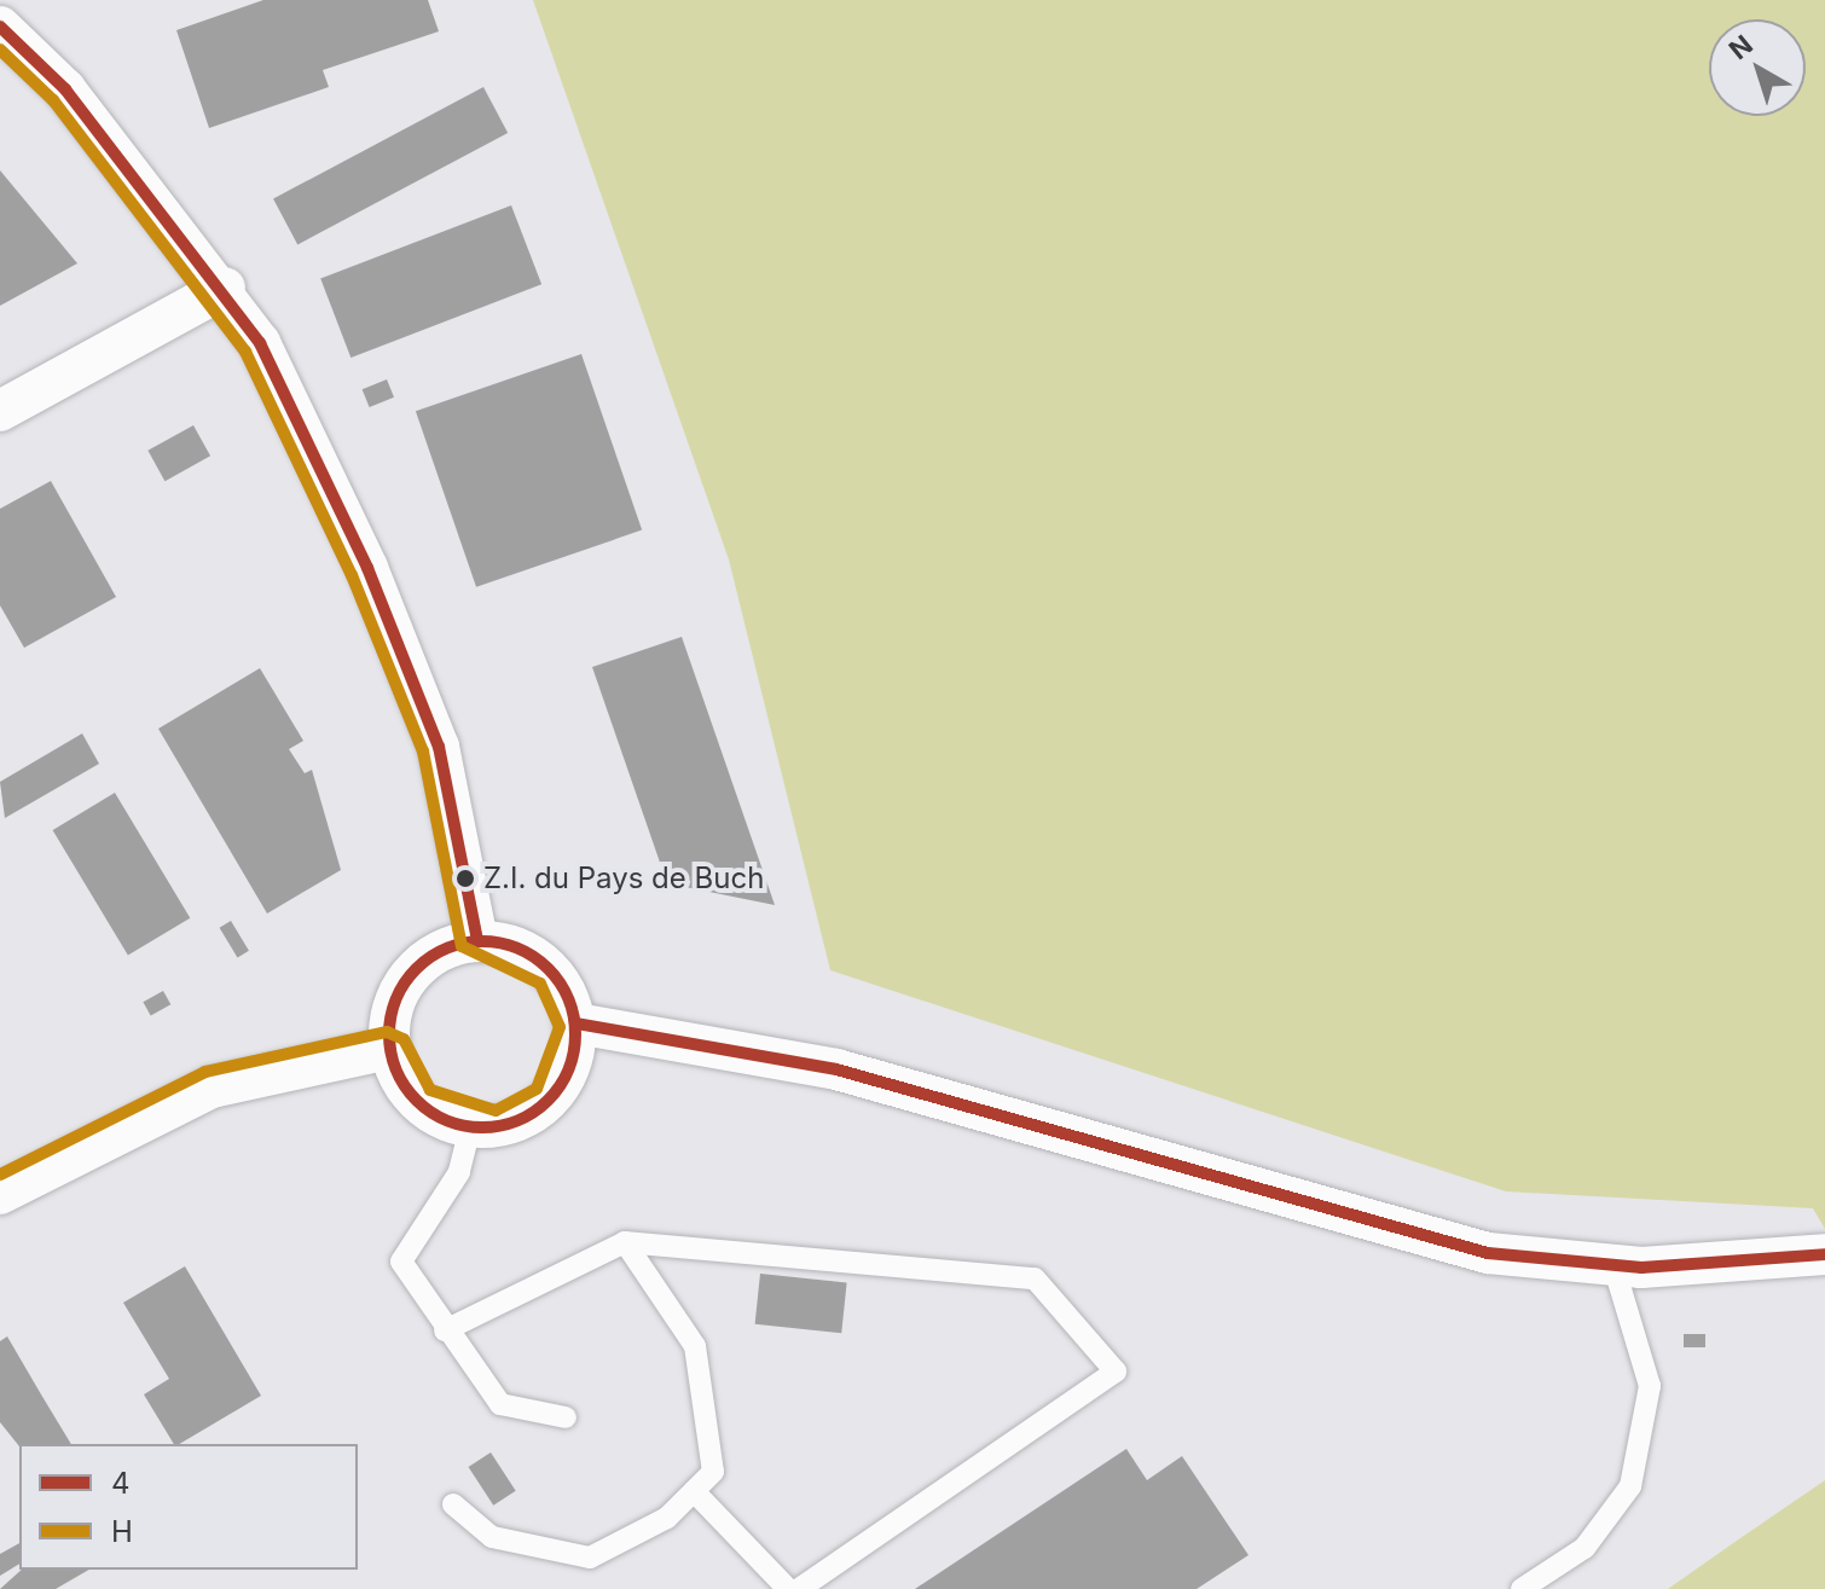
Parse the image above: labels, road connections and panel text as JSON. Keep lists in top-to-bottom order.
{
  "places": ["Z.I. du Pays de Buch"],
  "lines": ["transit line 4", "transit line H"],
  "legend": ["4", "H"],
  "north": "top left"
}
